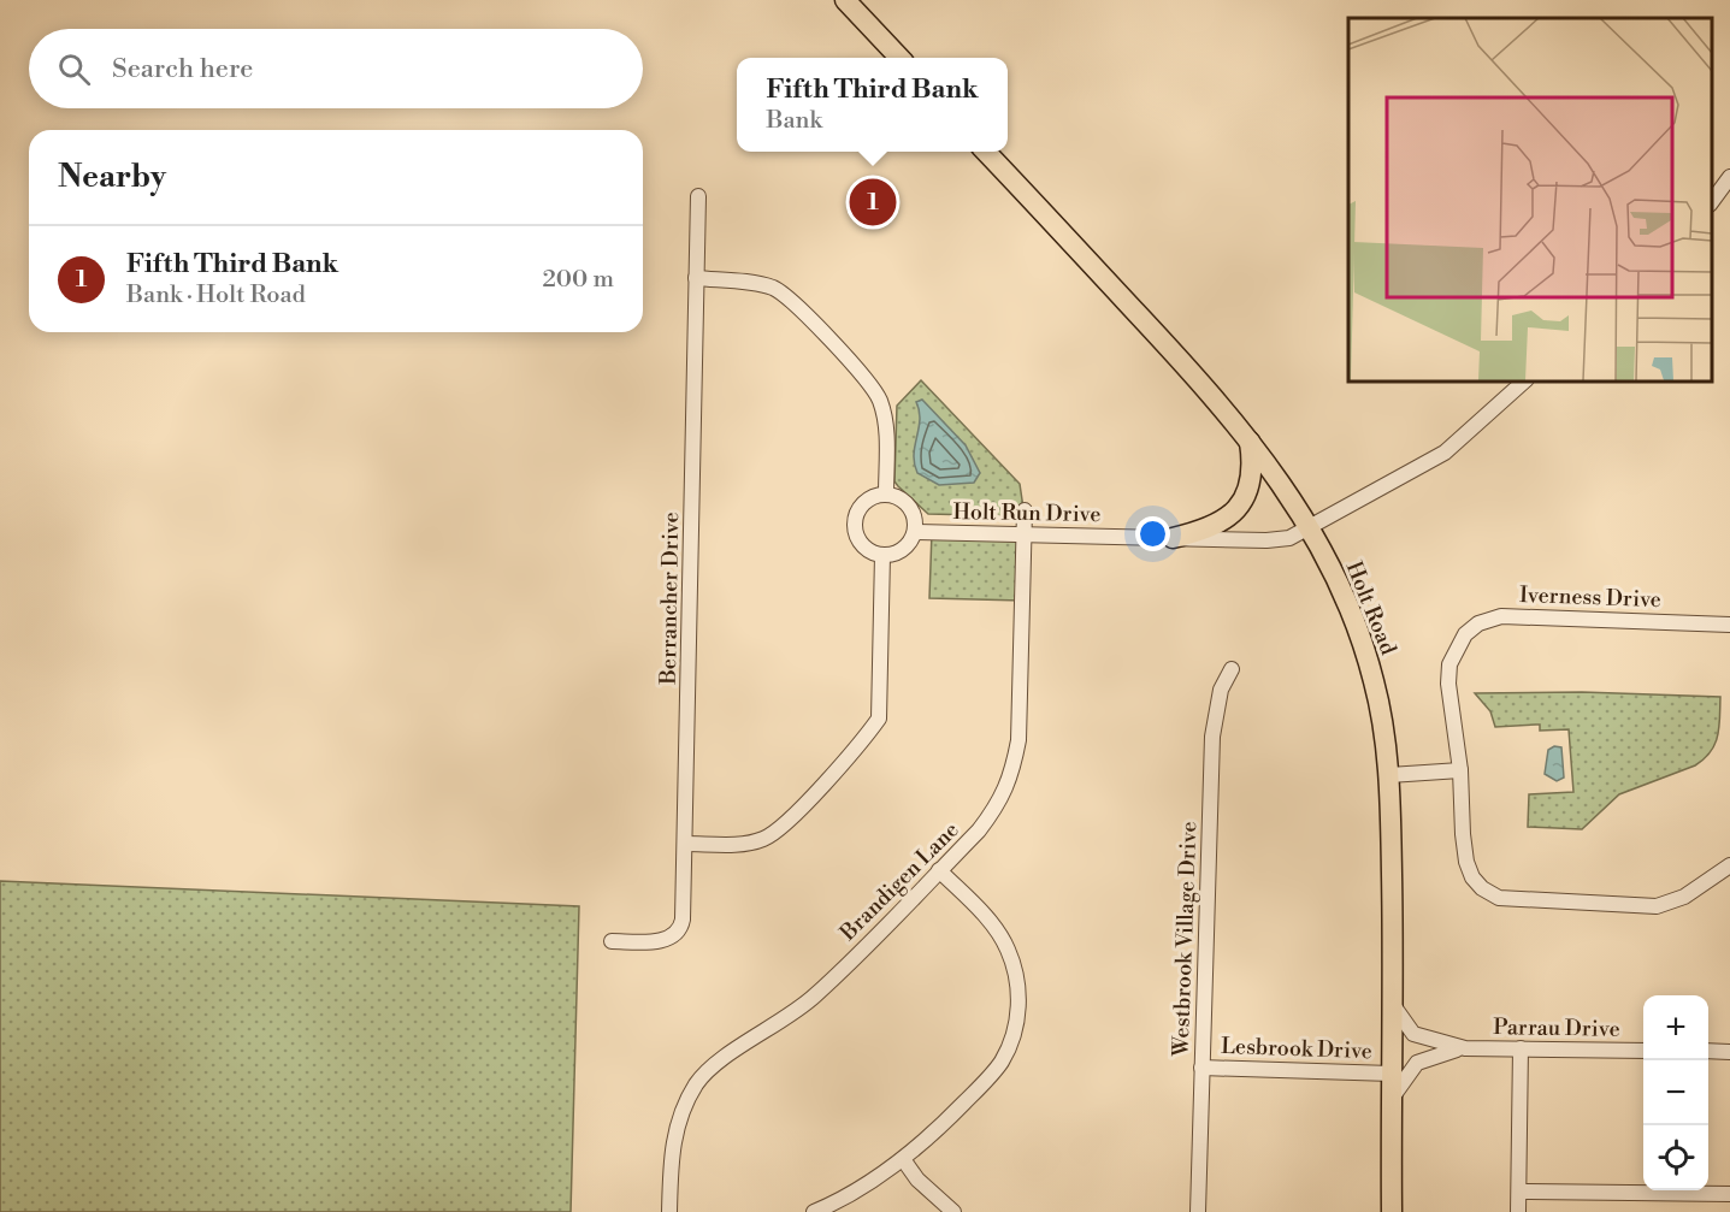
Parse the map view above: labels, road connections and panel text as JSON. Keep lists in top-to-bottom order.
{
  "streets": {
    "main road": ["Holt Road"],
    "street": [
      "Holt Run Drive",
      "Iverness Drive",
      "Berrancher Drive",
      "Brandigen Lane",
      "Westbrook Village Drive",
      "Parrau Drive",
      "Lesbrook Drive"
    ]
  },
  "crossings": [
    ["Holt Run Drive", "Holt Road"],
    ["Holt Run Drive", "Brandigen Lane"],
    ["Holt Road", "Parrau Drive"],
    ["Holt Road", "Lesbrook Drive"],
    ["Westbrook Village Drive", "Lesbrook Drive"]
  ],
  "page": {
    "search": "Search here",
    "popup": ["Fifth Third Bank", "Bank"],
    "heading": "Nearby",
    "pins": "1",
    "list": [
      {
        "mark": "1",
        "name": "Fifth Third Bank",
        "note": "Bank · Holt Road",
        "value": "200 m"
      }
    ],
    "map_buttons": ["+", "−"]
  }
}
